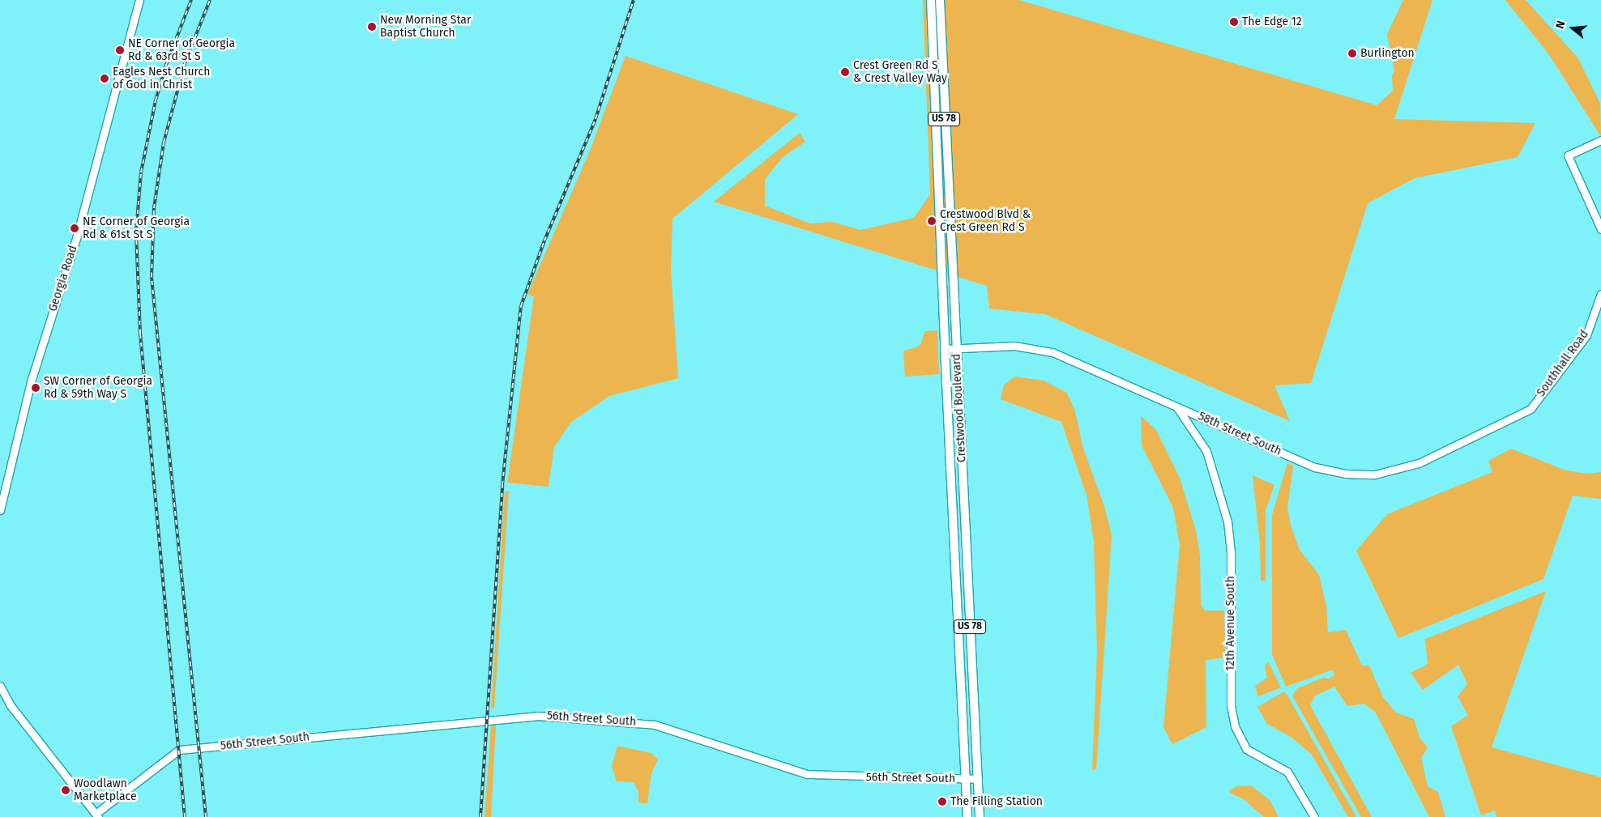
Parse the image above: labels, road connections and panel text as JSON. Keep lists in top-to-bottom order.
{
  "streets": {
    "main road": ["US 78", "Crestwood Boulevard"],
    "street": [
      "Georgia Road",
      "Southhall Road",
      "58th Street South",
      "12th Avenue South",
      "56th Street South"
    ]
  },
  "crossings": [
    ["Southhall Road", "58th Street South"],
    ["Crestwood Boulevard", "58th Street South"],
    ["Crestwood Boulevard", "56th Street South"],
    ["58th Street South", "12th Avenue South"]
  ],
  "places": [
    "The Edge 12",
    "New Morning Star Baptist Church",
    "NE Corner of Georgia Rd & 63rd St S",
    "Burlington",
    "Crest Green Rd S & Crest Valley Way",
    "Eagles Nest Church of God in Christ",
    "Crestwood Blvd & Crest Green Rd S",
    "NE Corner of Georgia Rd & 61st St S",
    "SW Corner of Georgia Rd & 59th Way S",
    "Woodlawn Marketplace",
    "The Filling Station"
  ],
  "north": "left"
}
